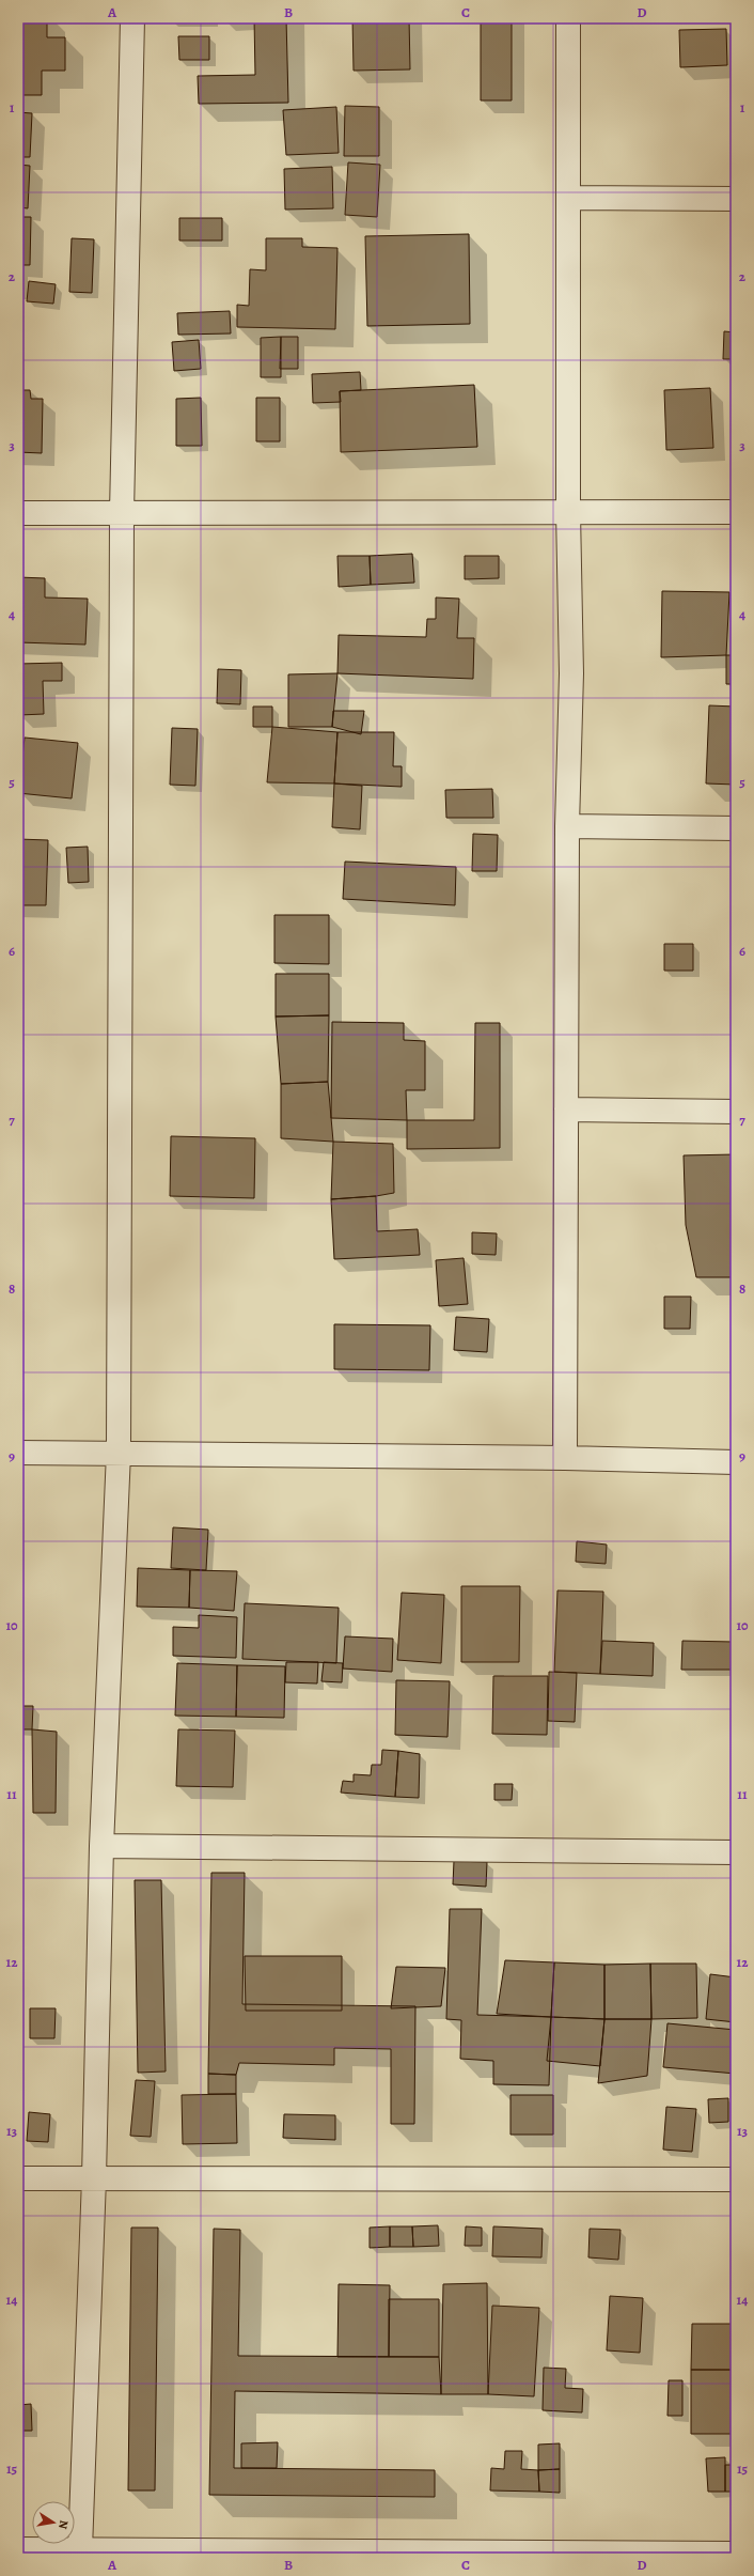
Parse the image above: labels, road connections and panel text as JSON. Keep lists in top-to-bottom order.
{
  "north": "right",
  "grid": {
    "columns": [
      "A",
      "B",
      "C",
      "D"
    ],
    "rows": [
      "1",
      "2",
      "3",
      "4",
      "5",
      "6",
      "7",
      "8",
      "9",
      "10",
      "11",
      "12",
      "13",
      "14",
      "15"
    ]
  }
}
